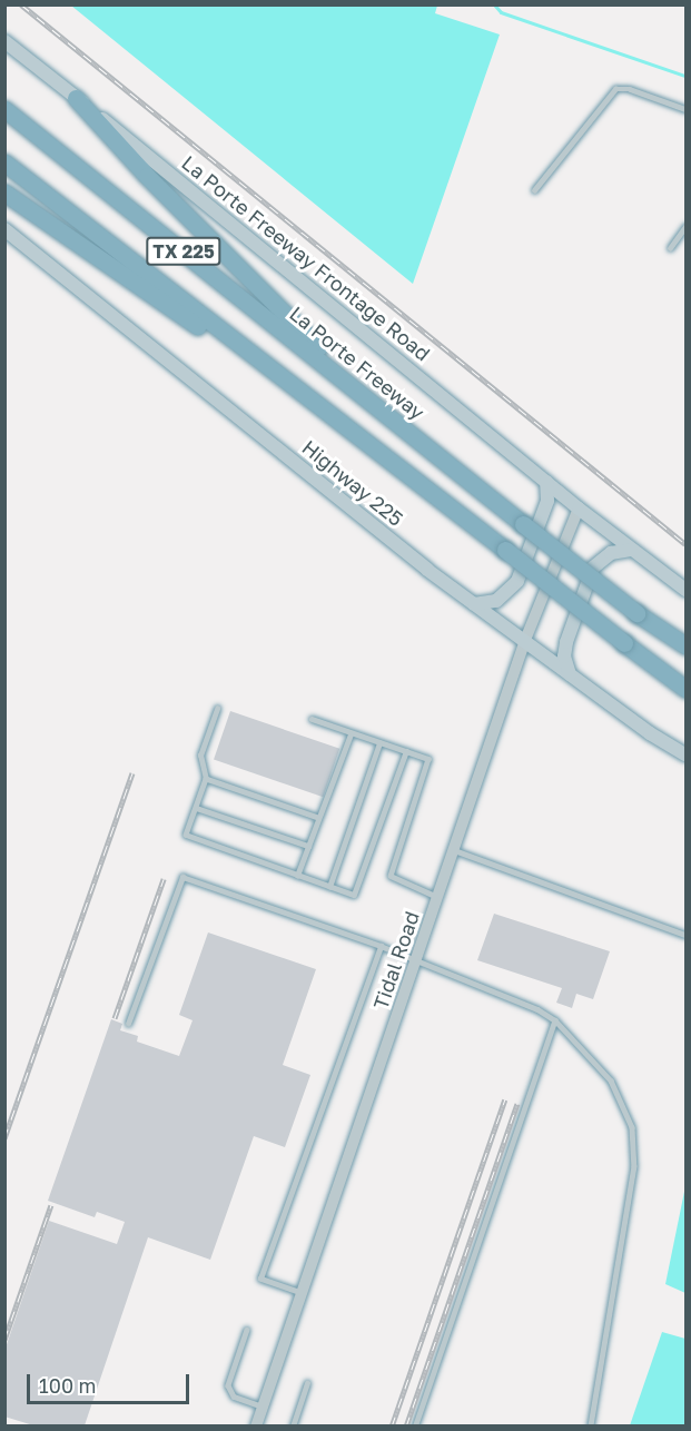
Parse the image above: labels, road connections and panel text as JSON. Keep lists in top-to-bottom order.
{
  "streets": {
    "highway": ["TX 225", "La Porte Freeway"],
    "main road": ["La Porte Freeway Frontage Road", "Highway 225"],
    "street": ["Tidal Road"]
  },
  "crossings": [
    ["La Porte Freeway Frontage Road", "Tidal Road"],
    ["Highway 225", "Tidal Road"]
  ],
  "scale_bar": "100 m"
}
